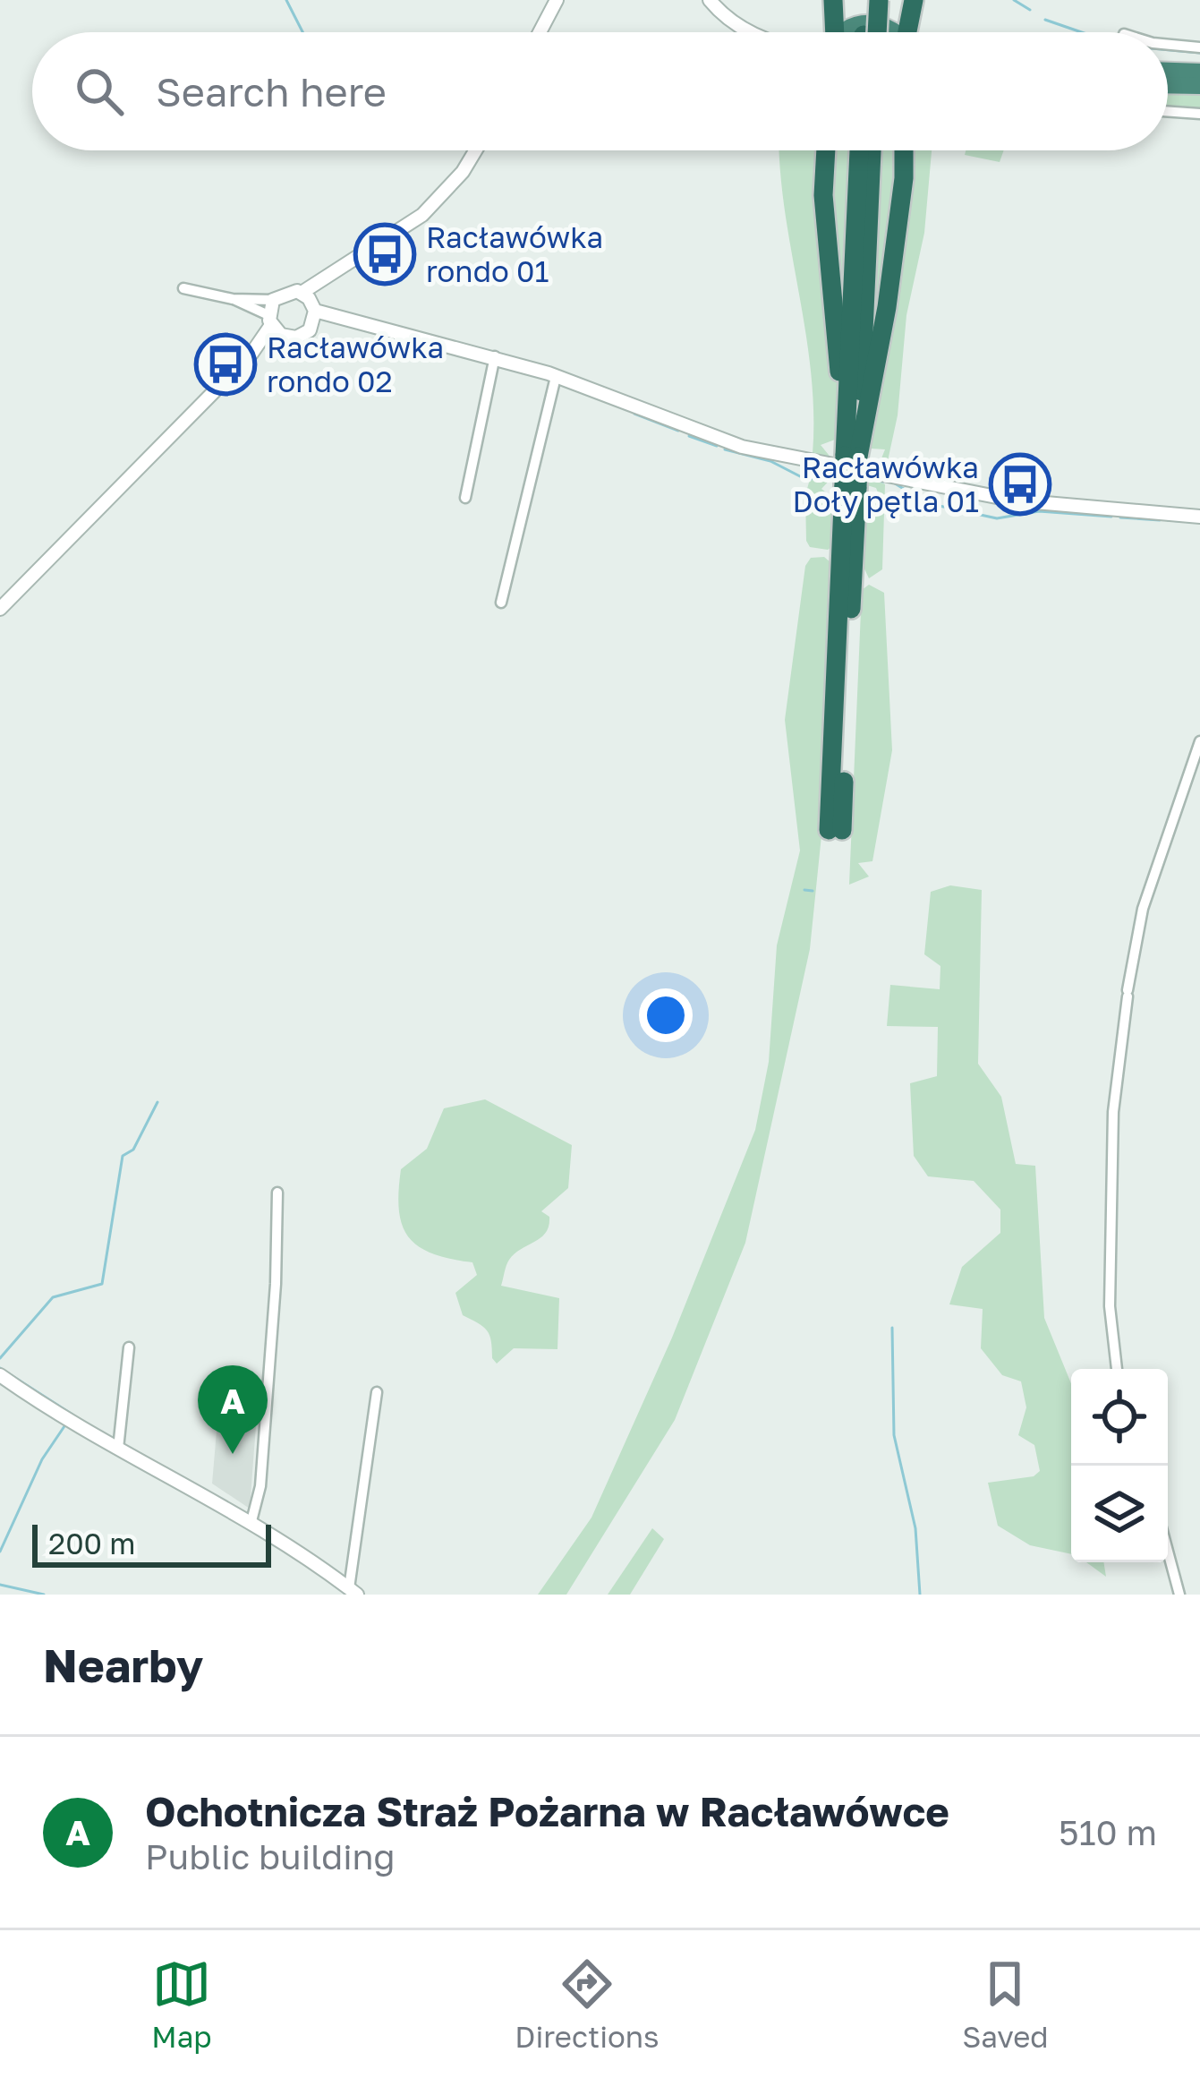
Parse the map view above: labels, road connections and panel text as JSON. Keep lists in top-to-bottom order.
{
  "places": {
    "bus stop": ["Racławówka rondo 01", "Racławówka rondo 02", "Racławówka Doły pętla 01"]
  },
  "scale_bar": "200 m",
  "page": {
    "search": "Search here",
    "pins": "A",
    "scale": "200 m",
    "heading": "Nearby",
    "list": [
      {
        "mark": "A",
        "name": "Ochotnicza Straż Pożarna w Racławówce",
        "note": "Public building",
        "value": "510 m"
      }
    ],
    "nav": ["Map", "Directions", "Saved"]
  }
}
